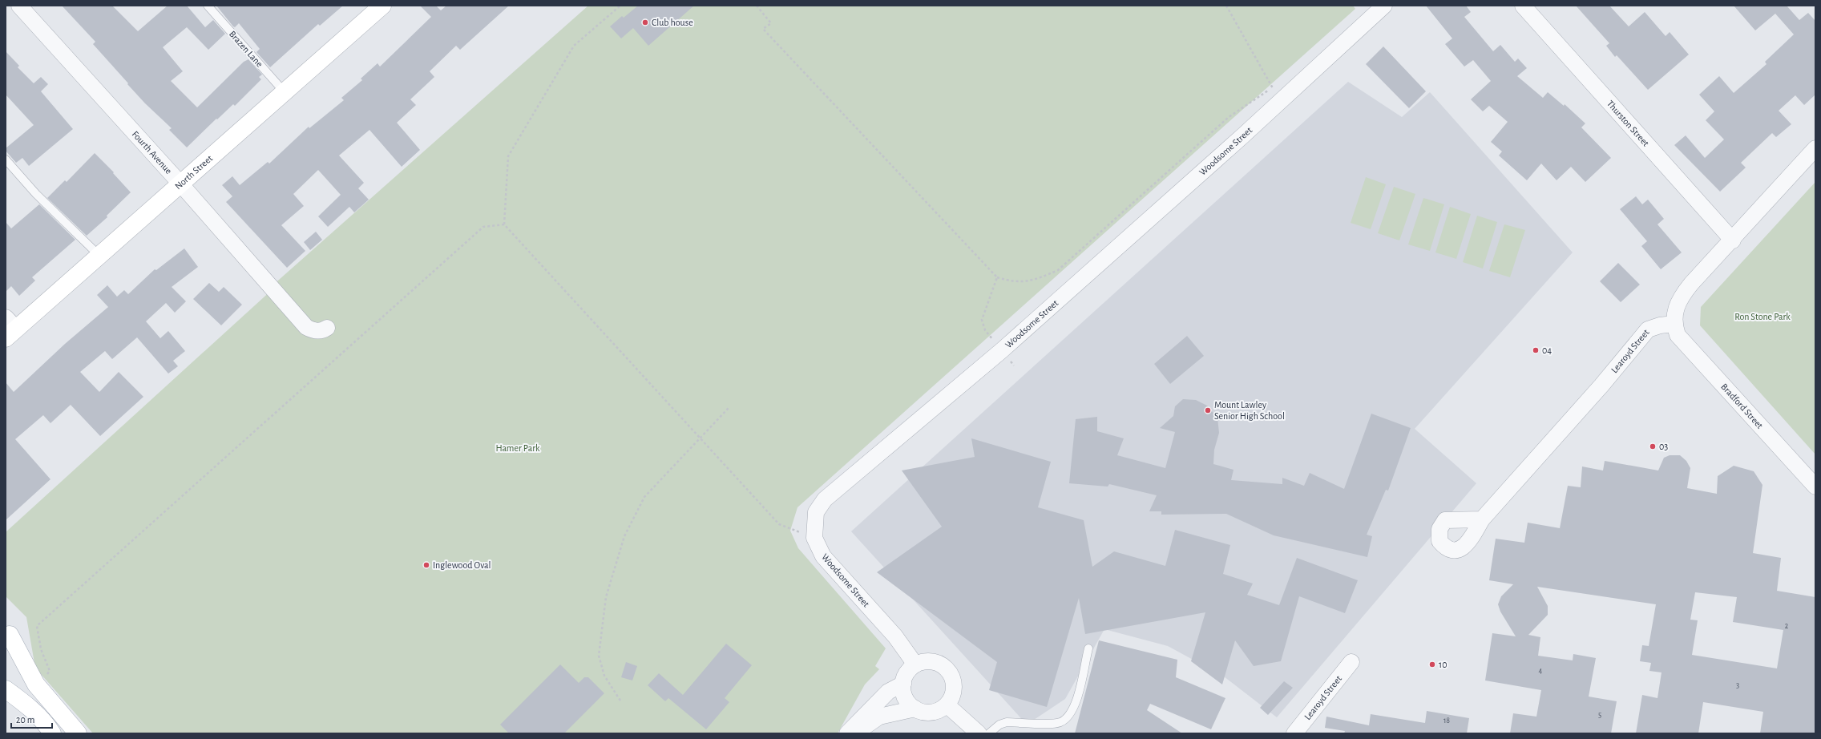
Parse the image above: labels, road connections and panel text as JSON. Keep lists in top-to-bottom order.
{
  "streets": {
    "main road": ["North Street"],
    "street": [
      "Thurston Street",
      "Woodsome Street",
      "Fourth Avenue",
      "Learoyd Street",
      "Bradford Street"
    ],
    "lane": ["Brazen Lane"]
  },
  "crossings": [
    ["Brazen Lane", "North Street"],
    ["Fourth Avenue", "North Street"],
    ["Learoyd Street", "Bradford Street"]
  ],
  "parks": ["Ron Stone Park", "Hamer Park"],
  "places": [
    "Club house",
    "04",
    "Mount Lawley Senior High School",
    "03",
    "Inglewood Oval",
    "10"
  ],
  "house_numbers": [
    "2",
    "4",
    "3",
    "5",
    "18"
  ],
  "scale_bar": "20 m"
}
